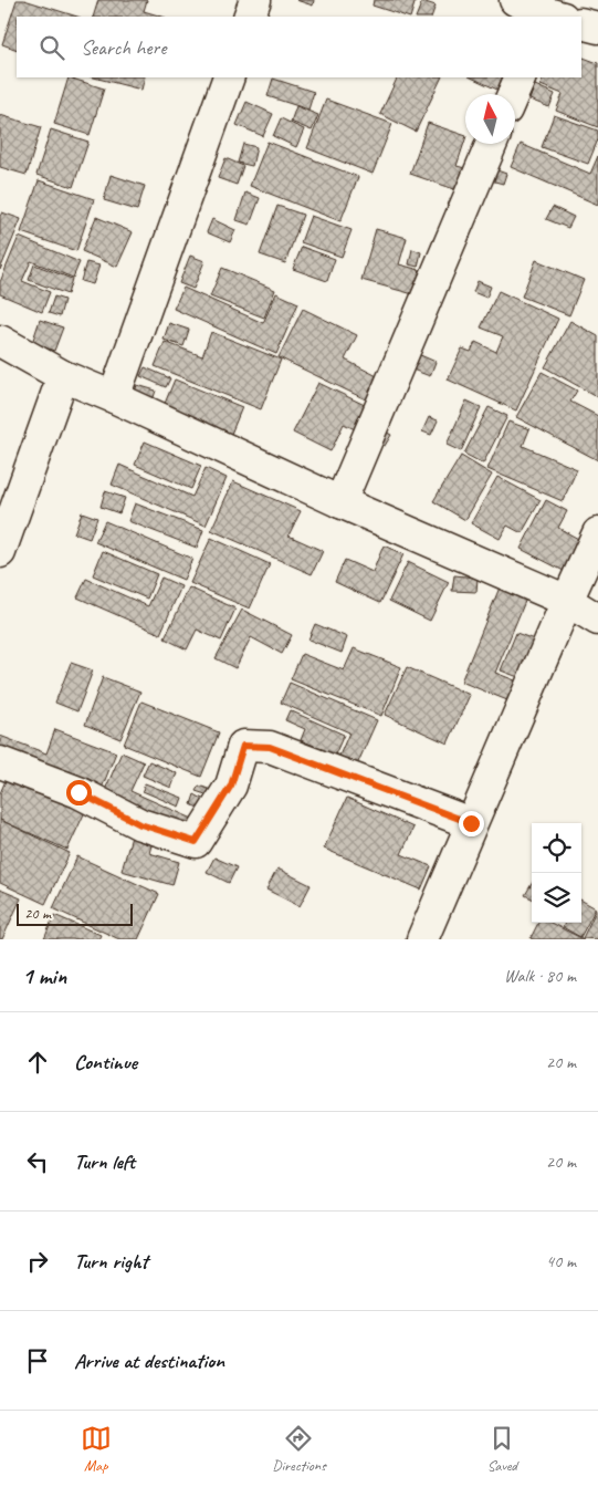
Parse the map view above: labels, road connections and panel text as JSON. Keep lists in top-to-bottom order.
{
  "scale_bar": "20 m",
  "north": "top",
  "page": {
    "search": "Search here",
    "scale": "20 m",
    "heading": ["1 min", "Walk · 80 m"],
    "list": [
      ["Continue", "20 m"],
      ["Turn left", "20 m"],
      ["Turn right", "40 m"],
      "Arrive at destination"
    ],
    "nav": ["Map", "Directions", "Saved"]
  }
}
